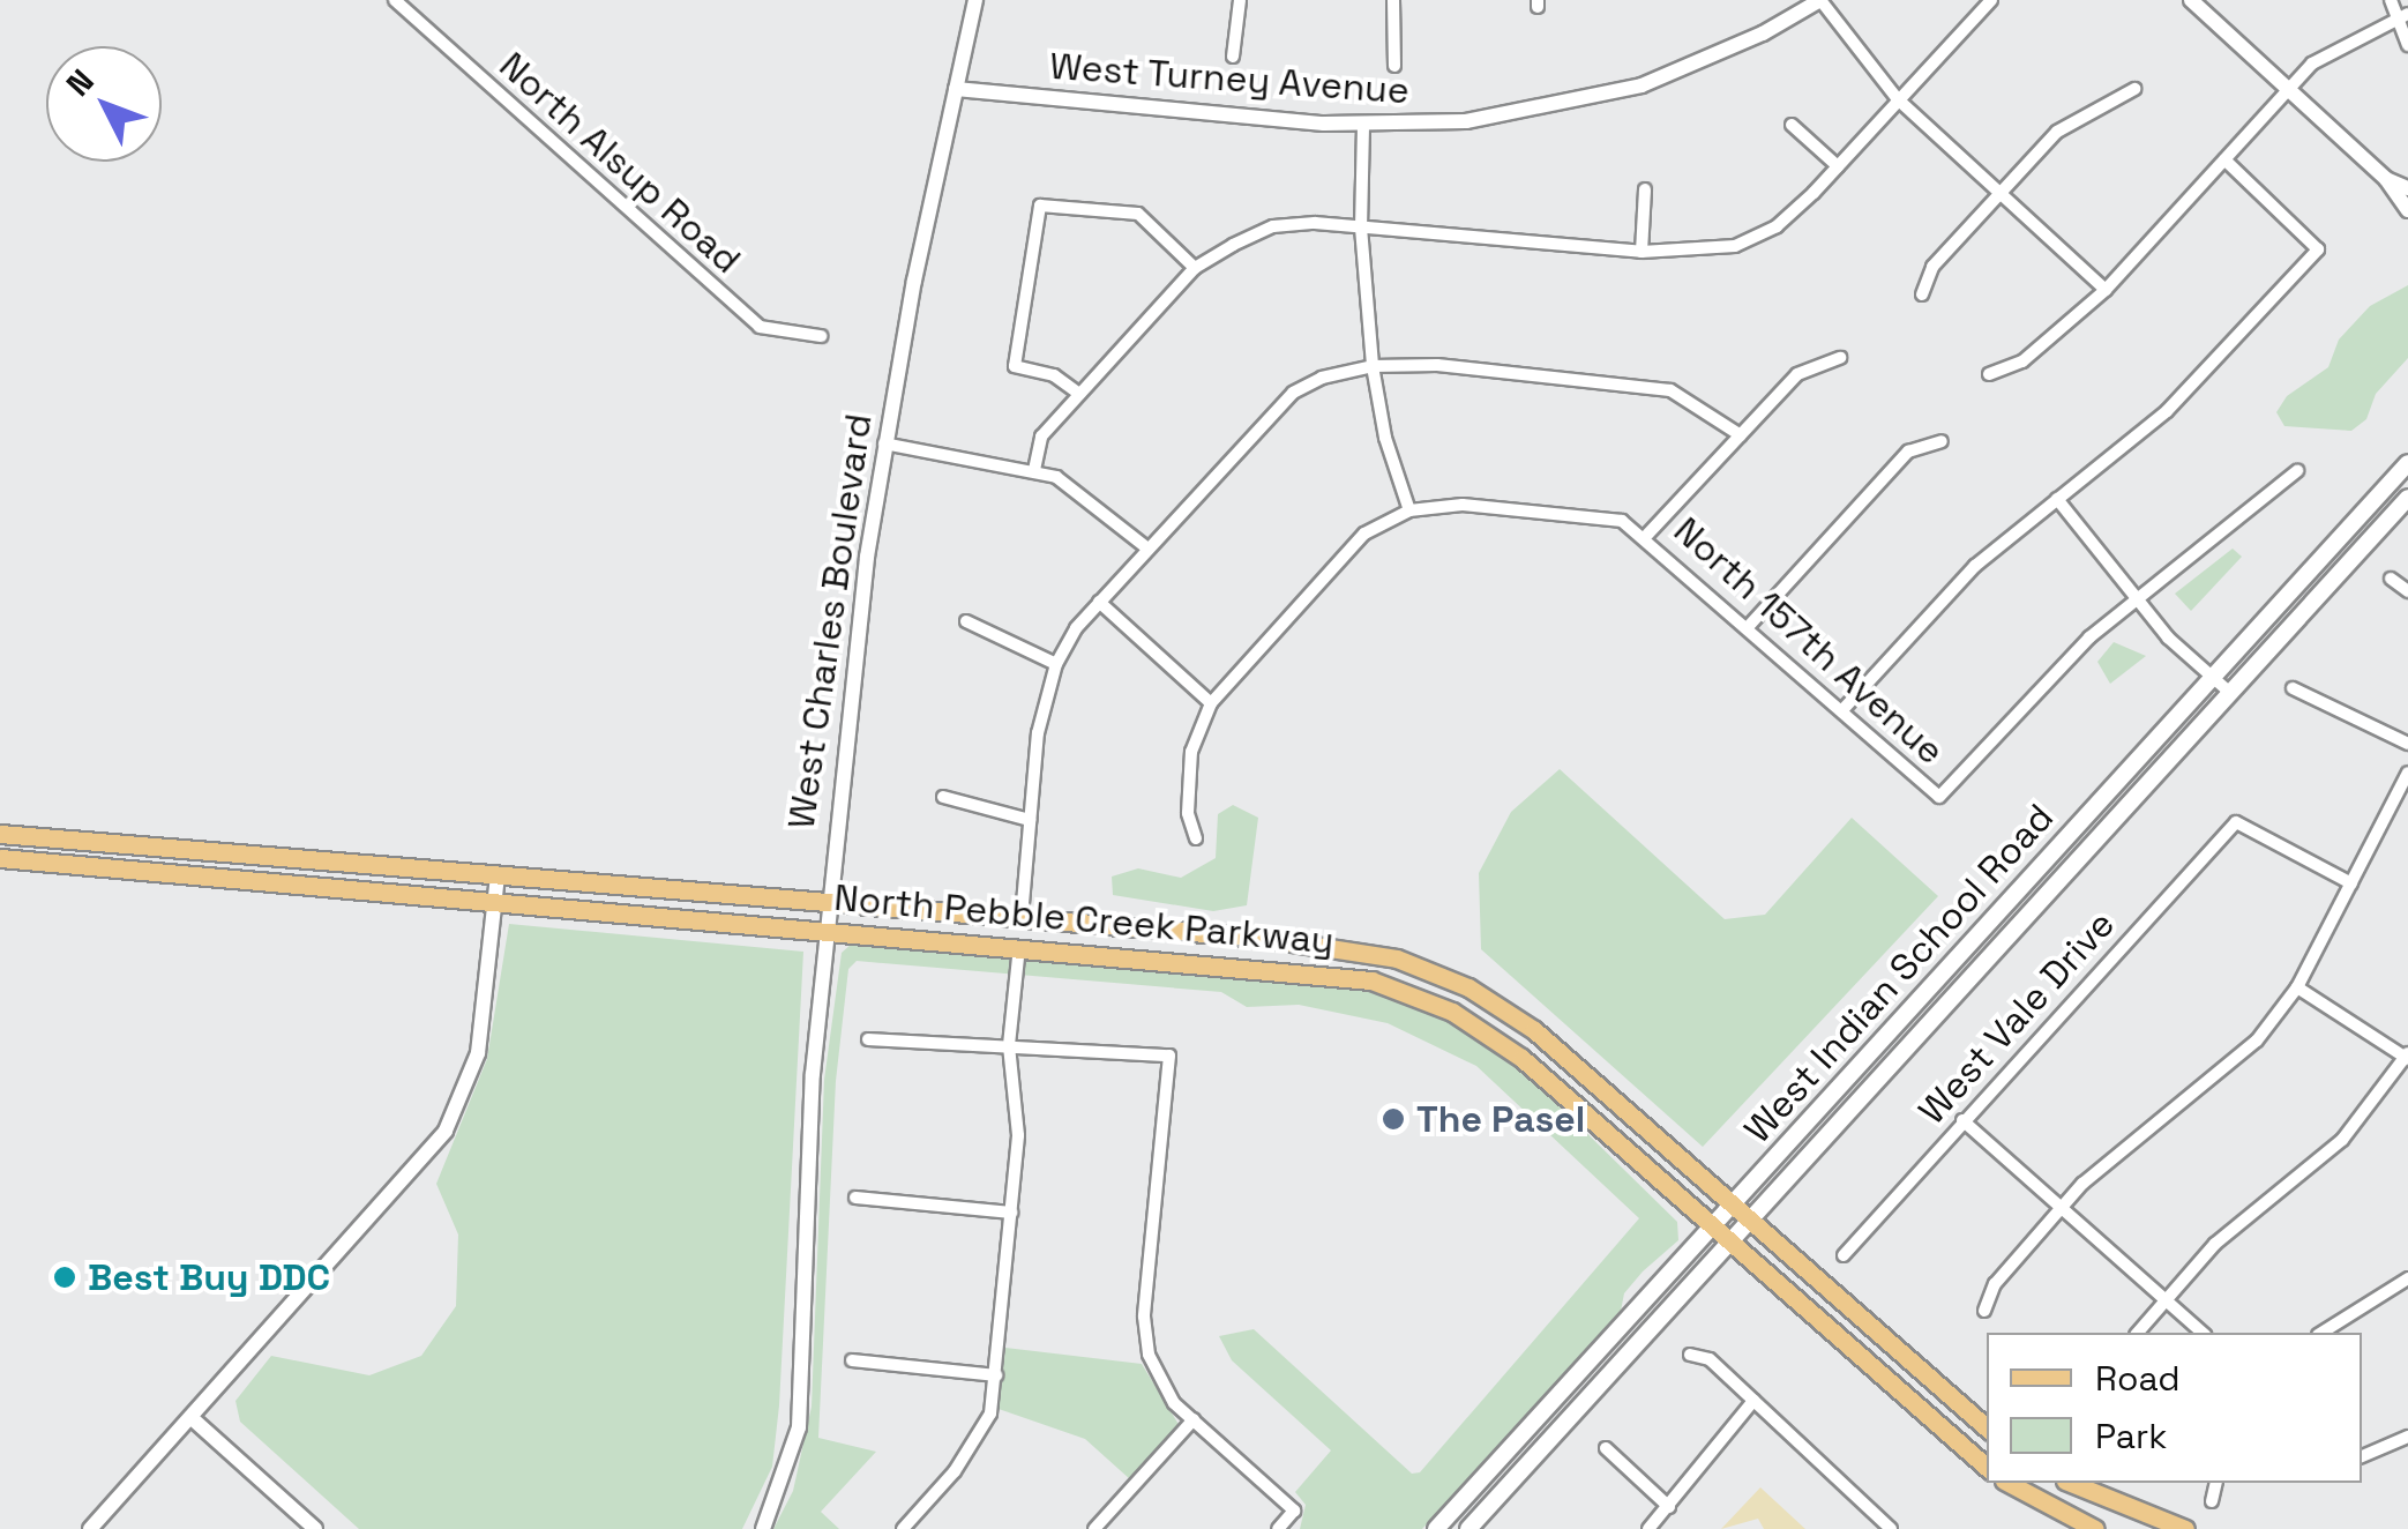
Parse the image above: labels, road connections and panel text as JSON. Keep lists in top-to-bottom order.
{
  "streets": {
    "main road": ["North Pebble Creek Parkway", "West Indian School Road"],
    "street": [
      "West Turney Avenue",
      "North Alsup Road",
      "West Charles Boulevard",
      "North 157th Avenue",
      "West Vale Drive"
    ]
  },
  "crossings": [
    ["West Turney Avenue", "West Charles Boulevard"],
    ["West Charles Boulevard", "North Pebble Creek Parkway"],
    ["North Pebble Creek Parkway", "West Indian School Road"]
  ],
  "places": ["The Pasel", "Best Buy DDC"],
  "legend": ["Road", "Park"],
  "north": "top left"
}
